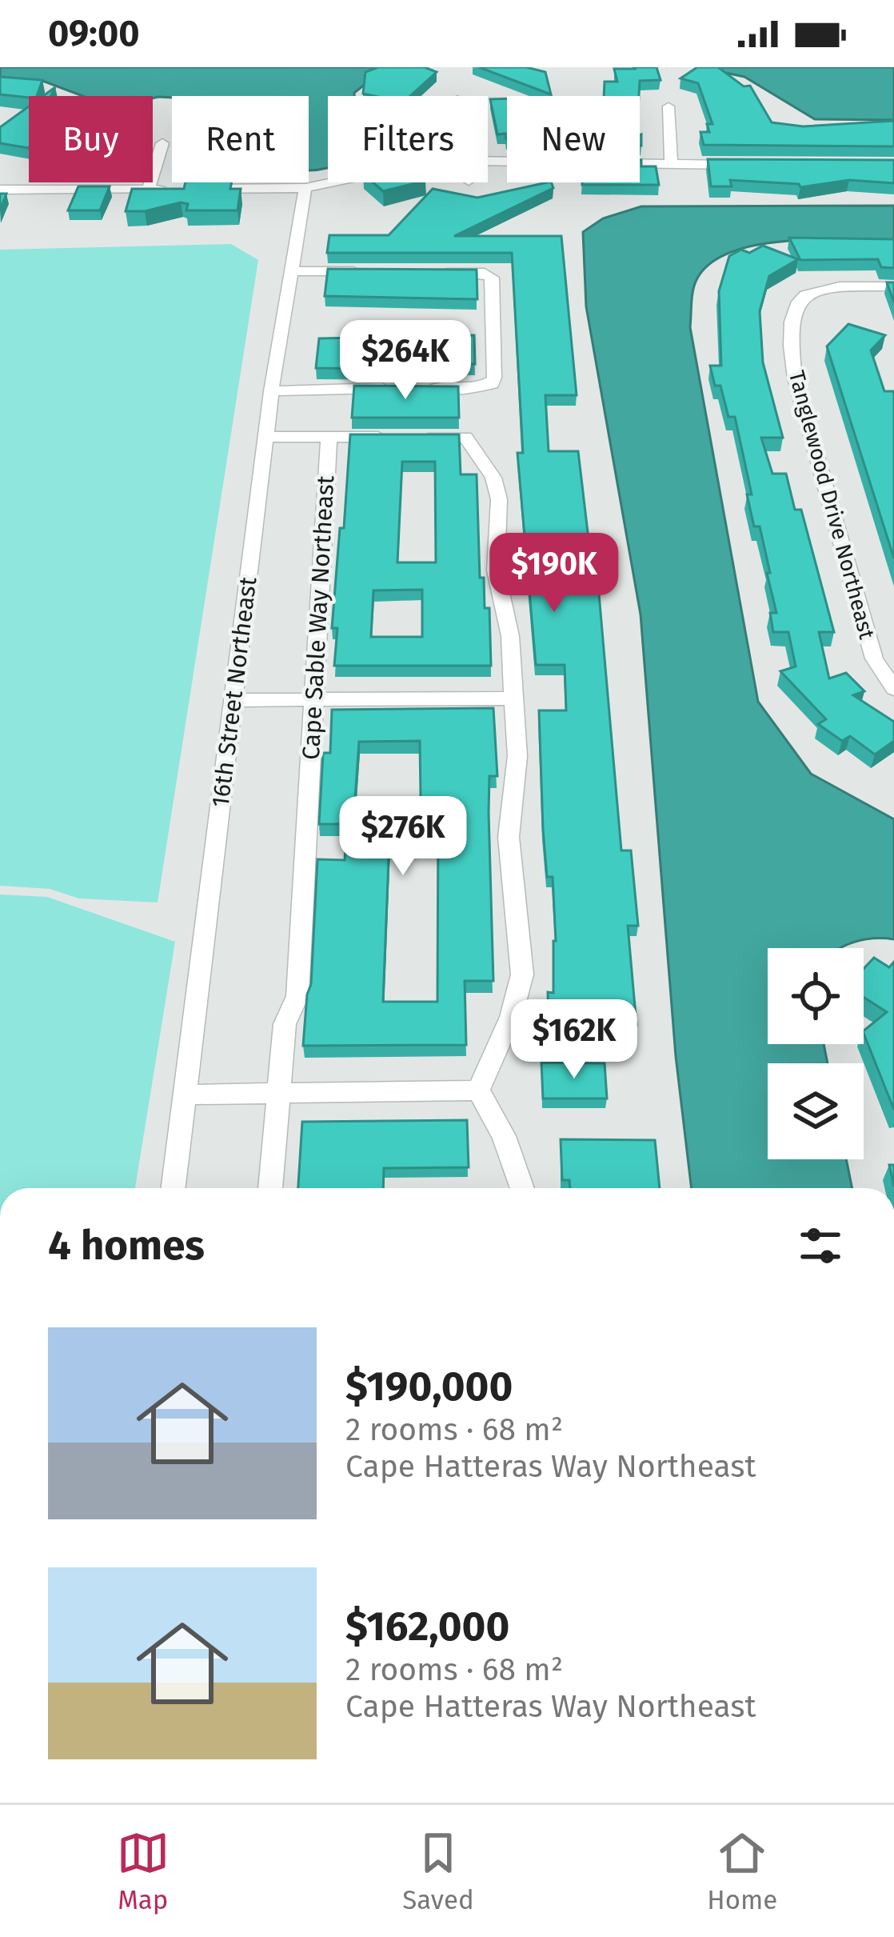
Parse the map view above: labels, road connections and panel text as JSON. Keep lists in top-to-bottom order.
{
  "streets": {
    "street": ["Tanglewood Drive Northeast", "Cape Sable Way Northeast", "16th Street Northeast"]
  },
  "page": {
    "status": "09:00",
    "chip": [
      "Buy",
      "Rent",
      "Filters",
      "New"
    ],
    "price": [
      "$264K",
      "$190K",
      "$276K",
      "$162K"
    ],
    "heading": "4 homes",
    "list": [
      {
        "name": "$190,000",
        "note": "2 rooms · 68 m² · Cape Hatteras Way Northeast"
      },
      {
        "name": "$162,000",
        "note": "2 rooms · 68 m² · Cape Hatteras Way Northeast"
      }
    ],
    "tabs": ["Map", "Saved", "Home"]
  }
}
